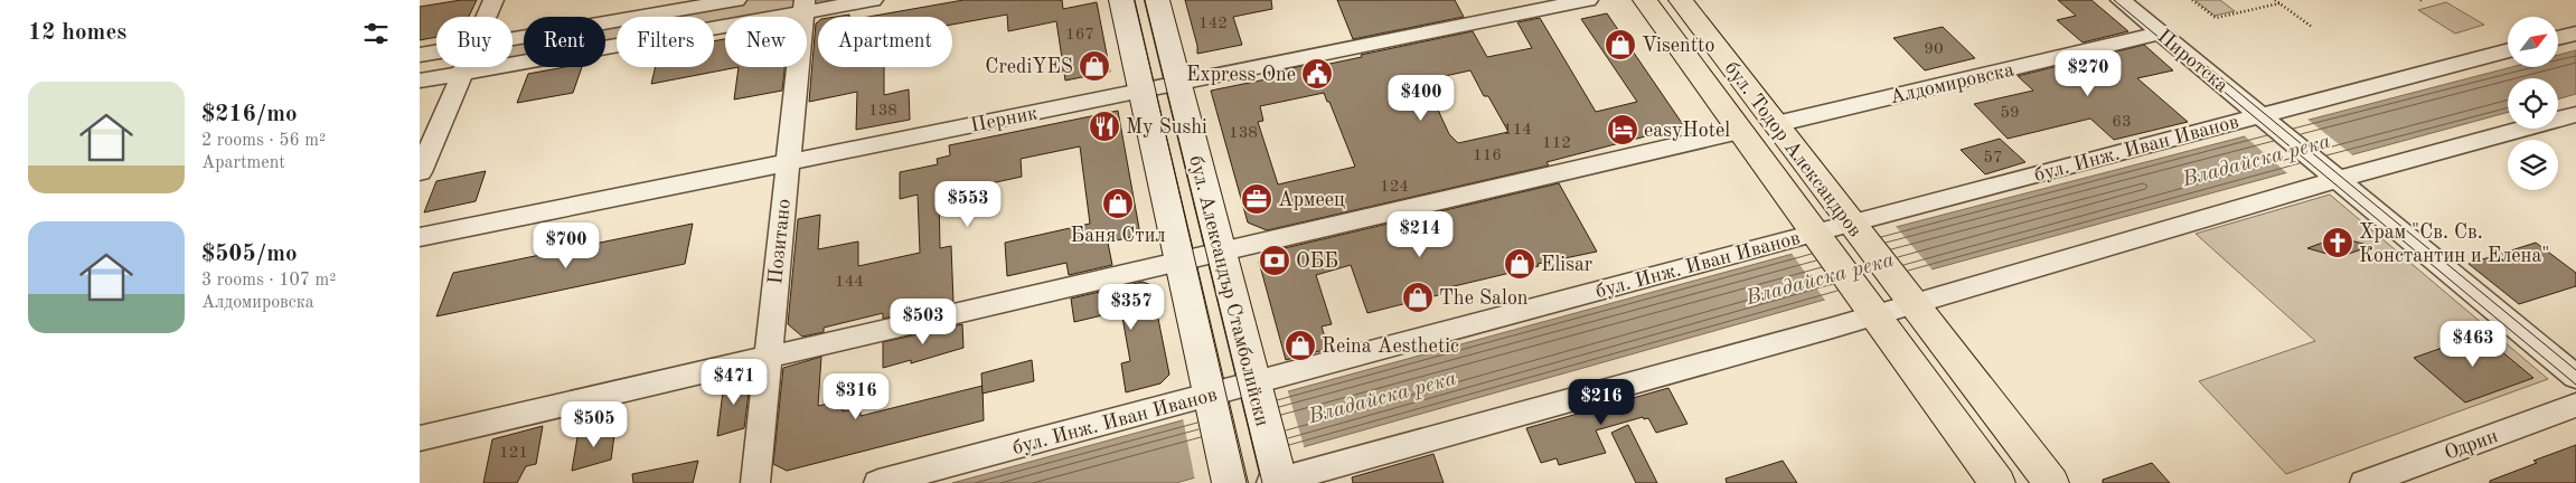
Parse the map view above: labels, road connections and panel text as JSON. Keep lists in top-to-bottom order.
{
  "streets": {
    "main road": ["бул. Тодор Александров", "бул. Александър Стамболийски"],
    "street": [
      "Пиротска",
      "Алдомировска",
      "Перник",
      "бул. Инж. Иван Иванов",
      "Позитано",
      "Одрин"
    ]
  },
  "crossings": [
    ["Пиротска", "Алдомировска"],
    ["Пиротска", "бул. Инж. Иван Иванов"],
    ["Алдомировска", "бул. Тодор Александров"],
    ["Перник", "Позитано"],
    ["Перник", "бул. Александър Стамболийски"],
    ["бул. Инж. Иван Иванов", "бул. Тодор Александров"],
    ["бул. Инж. Иван Иванов", "бул. Александър Стамболийски"]
  ],
  "water": ["Владайска река"],
  "places": {
    "shop": [
      "Visentto",
      "CrediYES",
      "Баня Стил",
      "Elisar",
      "The Salon",
      "Reina Aesthetic"
    ],
    "public building": ["Express One"],
    "restaurant": ["My Sushi"],
    "hotel": ["easyHotel"],
    "office": ["Армеец"],
    "church": ["Храм \"Св. Св. Константин и Елена\""],
    "bank": ["ОББ"]
  },
  "house_numbers": [
    "142",
    "167",
    "90",
    "138",
    "59",
    "63",
    "114",
    "138",
    "112",
    "116",
    "57",
    "124",
    "144",
    "121"
  ],
  "north": "top right",
  "page": {
    "heading": "12 homes",
    "chip": [
      "Buy",
      "Rent",
      "Filters",
      "New",
      "Apartment"
    ],
    "price": [
      "$270",
      "$400",
      "$553",
      "$214",
      "$700",
      "$357",
      "$503",
      "$463",
      "$471",
      "$316",
      "$216",
      "$505"
    ],
    "list": [
      {
        "name": "$216/mo",
        "note": "2 rooms · 56 m² · Apartment"
      },
      {
        "name": "$505/mo",
        "note": "3 rooms · 107 m² · Алдомировска"
      }
    ]
  }
}
